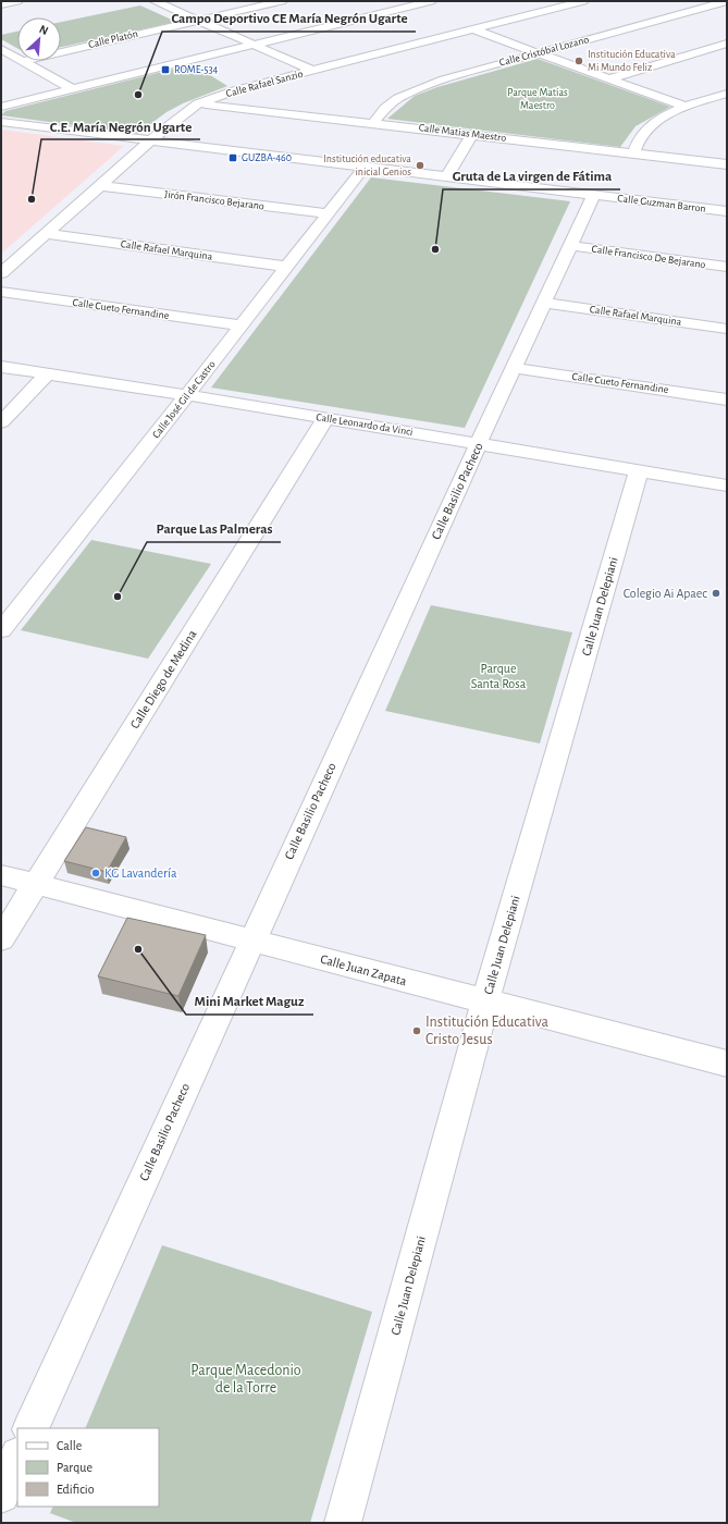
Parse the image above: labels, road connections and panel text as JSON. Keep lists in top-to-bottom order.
{
  "streets": {
    "street": [
      "Calle Platón",
      "Calle Cristóbal Lozano",
      "Calle Rafael Sanzio",
      "Calle Matias Maestro",
      "Jirón Francisco Bejarano",
      "Calle Guzman Barron",
      "Calle Rafael Marquina",
      "Calle Francisco De Bejarano",
      "Calle Cueto Fernandine",
      "Calle José Gil de Castro",
      "Calle Leonardo da Vinci",
      "Calle Basilio Pacheco",
      "Calle Juan Delepiani",
      "Calle Diego de Medina",
      "Calle Juan Zapata"
    ]
  },
  "crossings": [
    ["Calle Cristóbal Lozano", "Calle Matias Maestro"],
    ["Calle Rafael Sanzio", "Calle Matias Maestro"],
    ["Calle Rafael Sanzio", "Jirón Francisco Bejarano"],
    ["Calle Rafael Sanzio", "Calle Guzman Barron"],
    ["Calle Rafael Sanzio", "Calle Rafael Marquina"],
    ["Jirón Francisco Bejarano", "Calle José Gil de Castro"],
    ["Calle Guzman Barron", "Calle José Gil de Castro"],
    ["Calle Guzman Barron", "Calle Basilio Pacheco"],
    ["Calle Rafael Marquina", "Calle José Gil de Castro"],
    ["Calle Rafael Marquina", "Calle Basilio Pacheco"],
    ["Calle Francisco De Bejarano", "Calle Basilio Pacheco"],
    ["Calle Cueto Fernandine", "Calle José Gil de Castro"],
    ["Calle Cueto Fernandine", "Calle Basilio Pacheco"],
    ["Calle José Gil de Castro", "Calle Leonardo da Vinci"],
    ["Calle Leonardo da Vinci", "Calle Basilio Pacheco"],
    ["Calle Leonardo da Vinci", "Calle Juan Delepiani"],
    ["Calle Leonardo da Vinci", "Calle Diego de Medina"],
    ["Calle Basilio Pacheco", "Calle Juan Zapata"],
    ["Calle Juan Delepiani", "Calle Juan Zapata"],
    ["Calle Diego de Medina", "Calle Juan Zapata"]
  ],
  "parks": ["Parque Matías Maestro", "Parque Santa Rosa", "Parque Macedonio de la Torre"],
  "places": {
    "other": [
      "Institución Educativa Mi Mundo Feliz",
      "Campo Deportivo CE María Negrón Ugarte",
      "Institución educativa inicial Genios",
      "C.E. María Negrón Ugarte",
      "Gruta de La virgen de Fátima",
      "Colegio Ai Apaec",
      "Parque Las Palmeras",
      "KG Lavandería",
      "Mini Market Maguz",
      "Institución Educativa Cristo Jesus"
    ],
    "transit": ["ROME-534", "GUZBA-460"]
  },
  "legend": ["Calle", "Parque", "Edificio"],
  "north": "top right"
}
